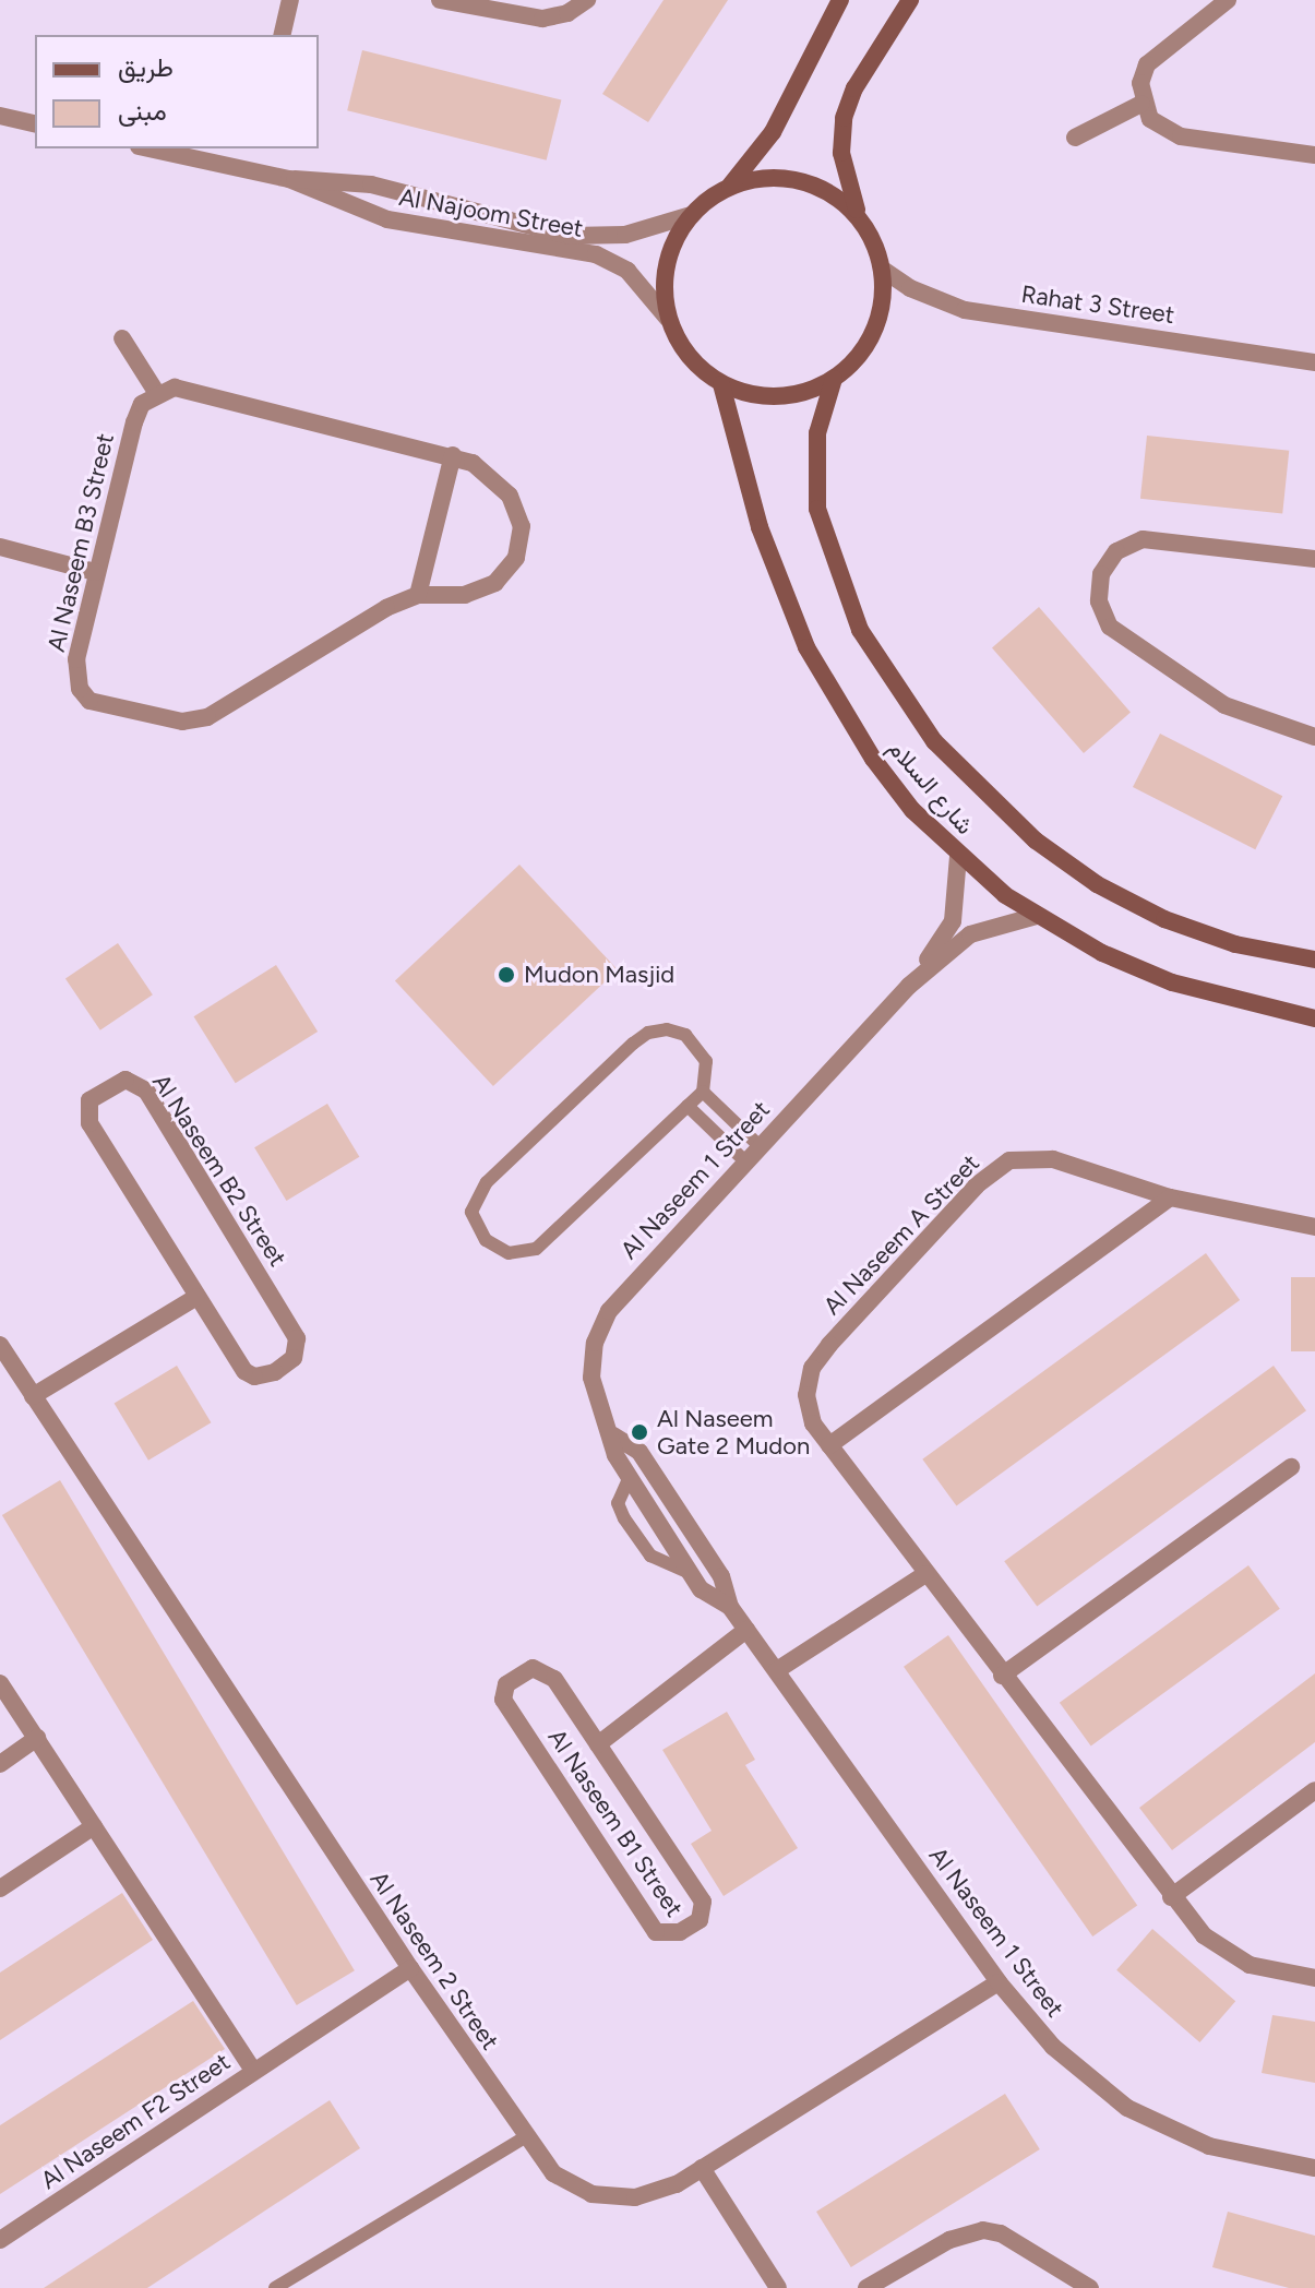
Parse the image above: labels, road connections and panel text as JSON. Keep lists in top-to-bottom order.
{
  "streets": {
    "street": [
      "Al Najoom Street",
      "Rahat 3 Street",
      "Al Naseem B3 Street",
      "شارع السلام",
      "Al Naseem B2 Street",
      "Al Naseem 1 Street",
      "Al Naseem A Street",
      "Al Naseem B1 Street",
      "Al Naseem 2 Street",
      "Al Naseem F2 Street"
    ]
  },
  "crossings": [
    ["Al Najoom Street", "Rahat 3 Street"],
    ["Al Najoom Street", "شارع السلام"],
    ["Rahat 3 Street", "شارع السلام"],
    ["شارع السلام", "Al Naseem 1 Street"],
    ["Al Naseem 1 Street", "Al Naseem B1 Street"],
    ["Al Naseem 1 Street", "Al Naseem 2 Street"],
    ["Al Naseem 2 Street", "Al Naseem F2 Street"]
  ],
  "places": ["Mudon Masjid", "Al Naseem Gate 2 Mudon"],
  "legend": ["طريق", "مبنى"]
}
